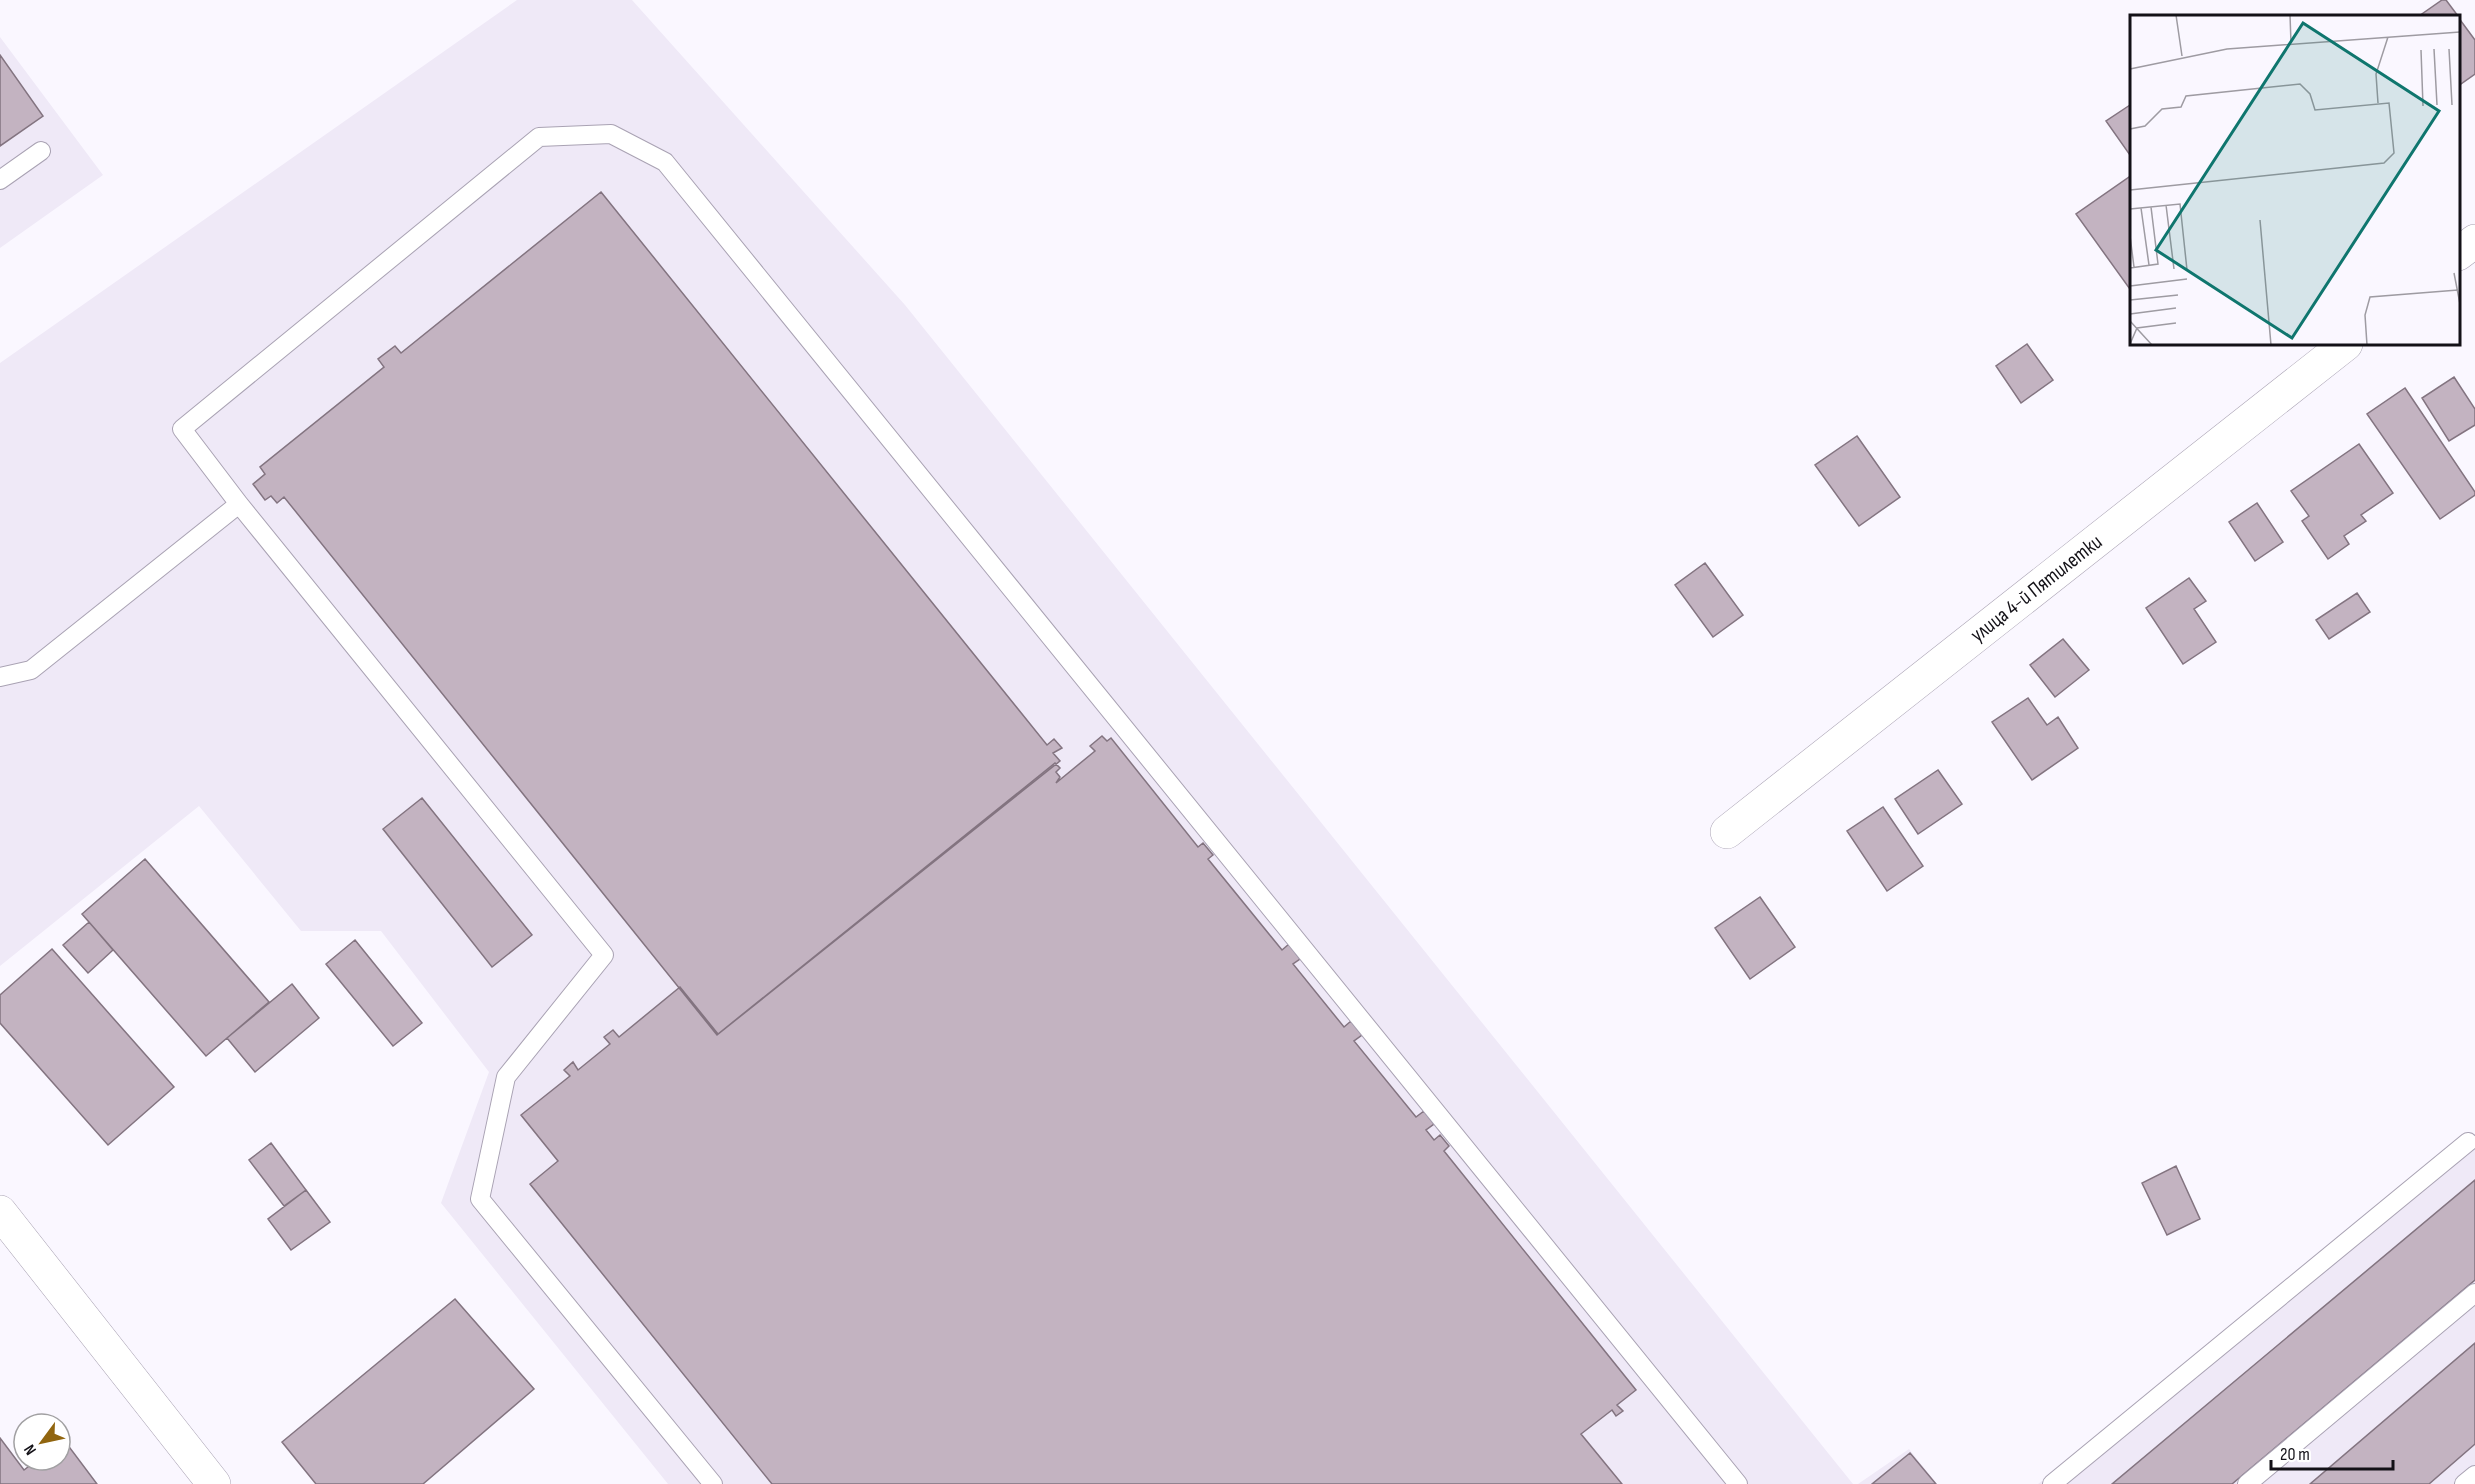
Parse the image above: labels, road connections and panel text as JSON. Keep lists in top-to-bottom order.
{
  "streets": {
    "street": ["улица 4-й Пятилетки"]
  },
  "scale_bar": "20 m",
  "north": "bottom left"
}
